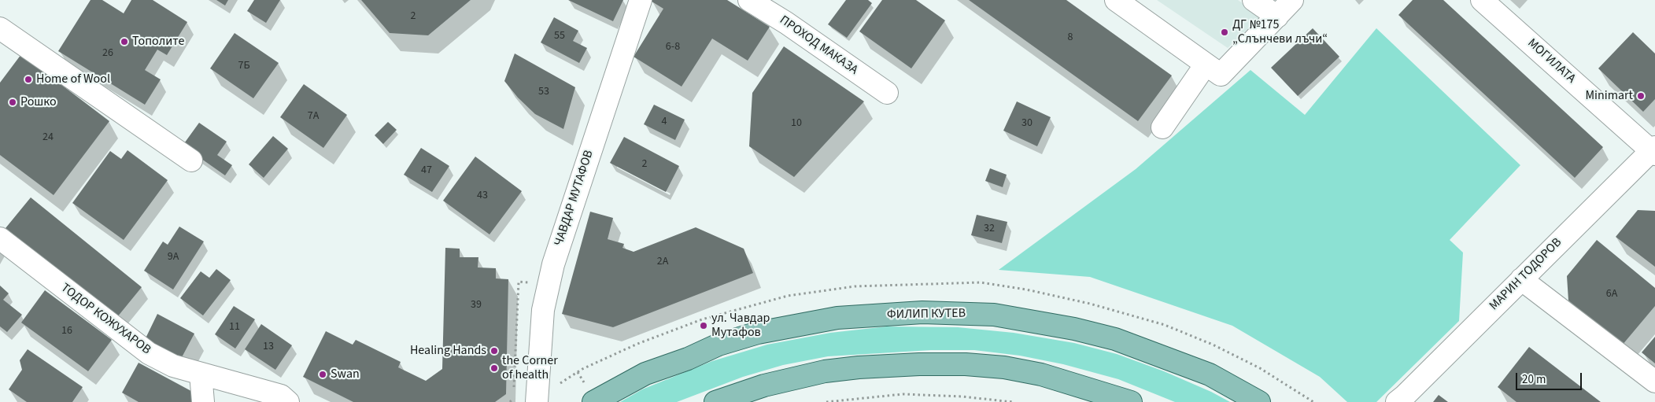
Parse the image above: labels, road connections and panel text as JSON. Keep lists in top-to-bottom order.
{
  "streets": {
    "main road": ["ФИЛИП КУТЕВ"],
    "street": [
      "ПРОХОД МАКАЗА",
      "МОГИЛАТА",
      "ЧАВДАР МУТАФОВ",
      "МАРИН ТОДОРОВ",
      "ТОДОР КОЖУХАРОВ"
    ]
  },
  "crossings": [
    ["МОГИЛАТА", "МАРИН ТОДОРОВ"]
  ],
  "places": [
    "ДГ №175 „Слънчеви лъчи“",
    "Тополите",
    "Home of Wool",
    "Minimart",
    "Рошко",
    "ул. Чавдар Мутафов",
    "Healing Hands",
    "the Corner of health",
    "Swan"
  ],
  "house_numbers": [
    "2",
    "55",
    "8",
    "6-8",
    "26",
    "7Б",
    "53",
    "7А",
    "4",
    "10",
    "30",
    "24",
    "2",
    "47",
    "43",
    "32",
    "9А",
    "2А",
    "6А",
    "39",
    "11",
    "16",
    "13"
  ],
  "scale_bar": "20 m"
}
